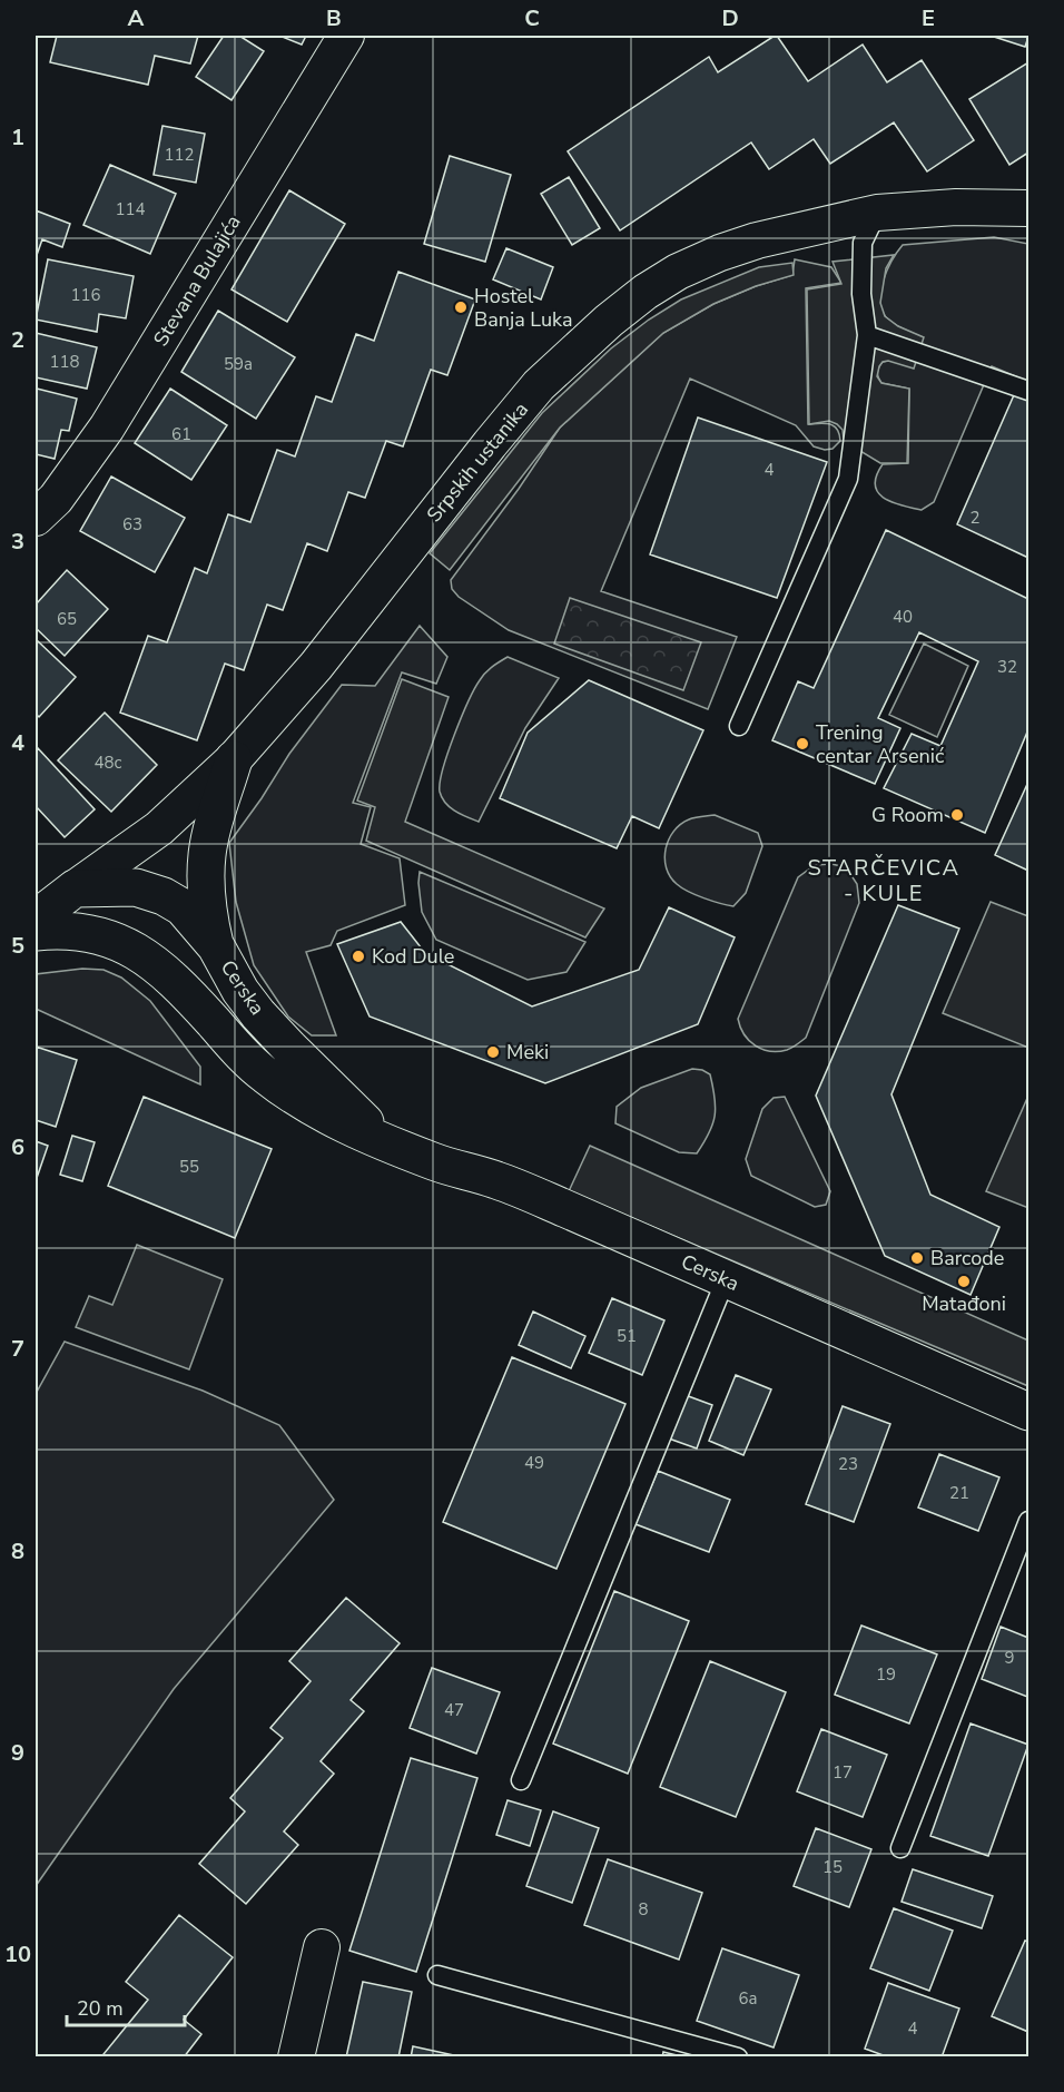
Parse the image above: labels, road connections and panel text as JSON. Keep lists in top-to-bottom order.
{
  "streets": {
    "street": ["Stevana Bulajića", "Srpskih ustanika", "Cerska"]
  },
  "crossings": [
    ["Srpskih ustanika", "Cerska"]
  ],
  "districts": ["STARČEVICA - KULE"],
  "places": [
    "Hostel Banja Luka",
    "Trening centar Arsenić",
    "G Room",
    "Kod Dule",
    "Meki",
    "Barcode",
    "Matađoni"
  ],
  "house_numbers": [
    "112",
    "114",
    "116",
    "118",
    "59a",
    "61",
    "4",
    "2",
    "63",
    "40",
    "65",
    "32",
    "48c",
    "55",
    "51",
    "49",
    "23",
    "21",
    "9",
    "19",
    "47",
    "17",
    "15",
    "8",
    "6a",
    "4"
  ],
  "scale_bar": "20 m",
  "grid": {
    "columns": [
      "A",
      "B",
      "C",
      "D",
      "E"
    ],
    "rows": [
      "1",
      "2",
      "3",
      "4",
      "5",
      "6",
      "7",
      "8",
      "9",
      "10"
    ]
  }
}
